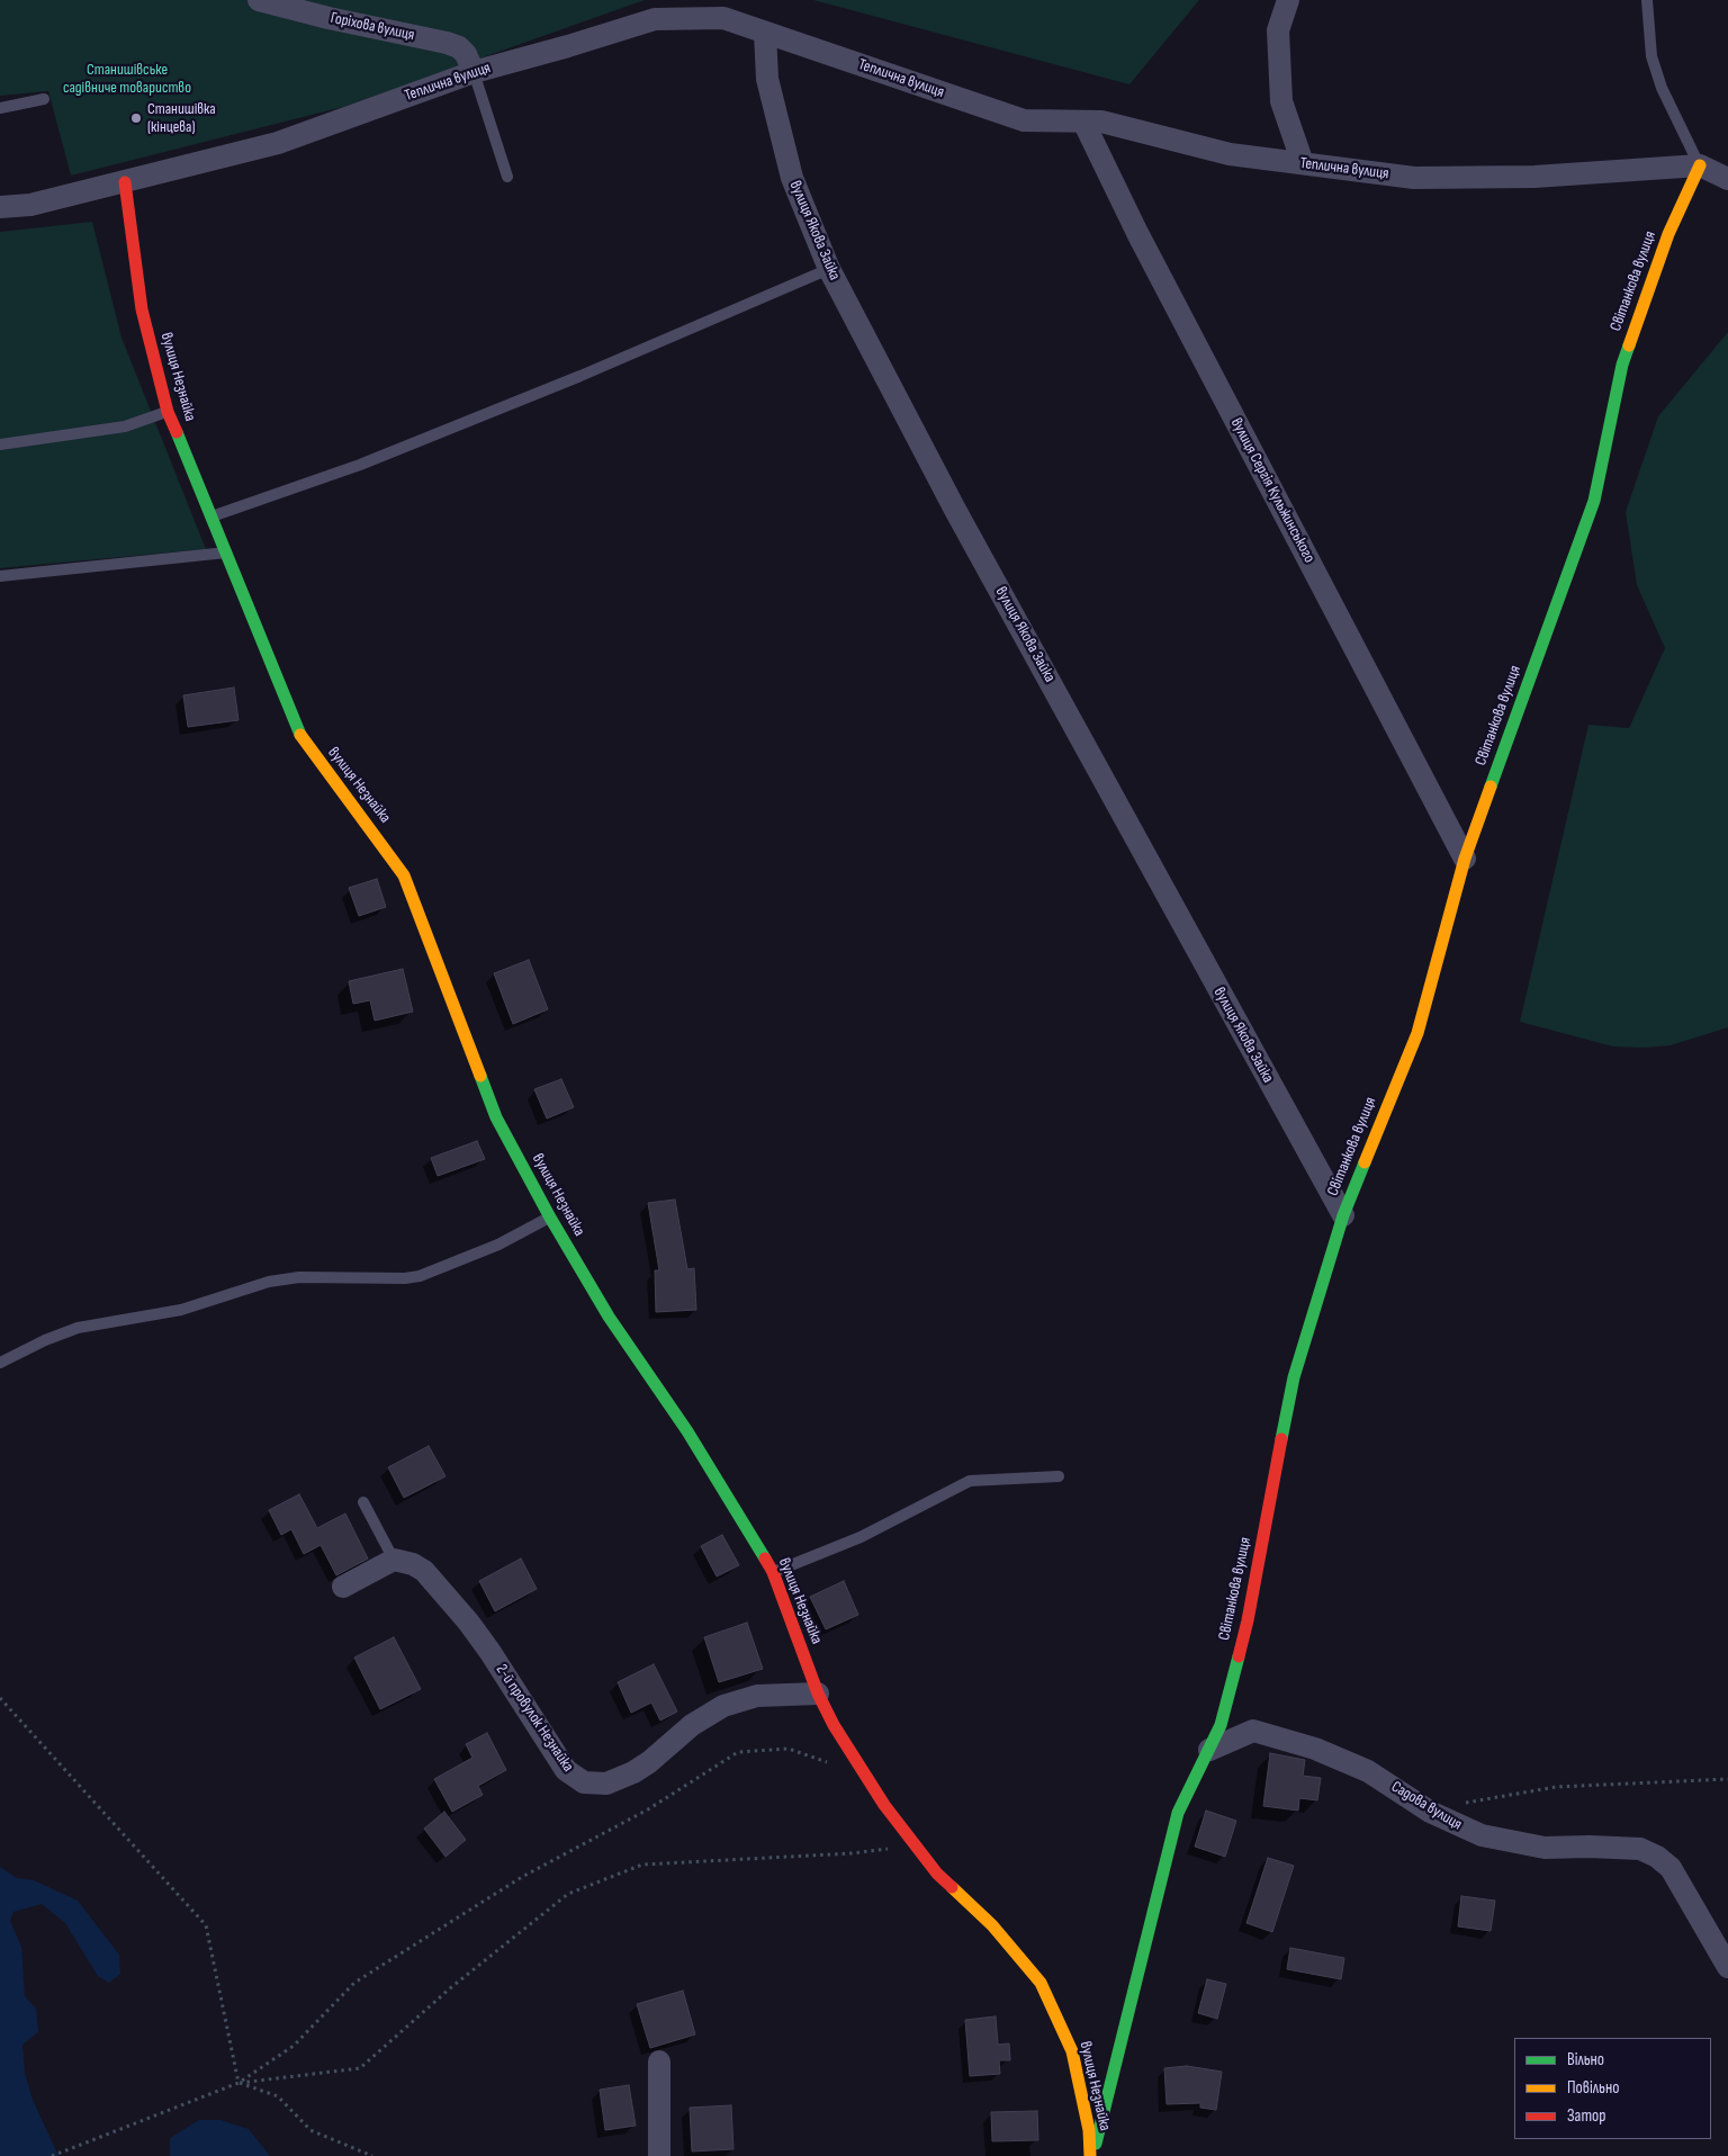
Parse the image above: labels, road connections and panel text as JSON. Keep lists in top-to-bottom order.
{
  "streets": {
    "street": [
      "Горіхова вулиця",
      "Теплична вулиця",
      "вулиця Якова Зайка",
      "Світанкова вулиця",
      "вулиця Незнайка",
      "вулиця Сергія Кульжинського",
      "2-й провулок Незнайка",
      "Садова вулиця"
    ]
  },
  "crossings": [
    ["Горіхова вулиця", "Теплична вулиця"],
    ["Теплична вулиця", "вулиця Якова Зайка"],
    ["Теплична вулиця", "Світанкова вулиця"],
    ["Теплична вулиця", "вулиця Незнайка"],
    ["Теплична вулиця", "вулиця Сергія Кульжинського"],
    ["вулиця Якова Зайка", "Світанкова вулиця"],
    ["Світанкова вулиця", "вулиця Незнайка"],
    ["Світанкова вулиця", "вулиця Сергія Кульжинського"],
    ["Світанкова вулиця", "Садова вулиця"],
    ["вулиця Незнайка", "2-й провулок Незнайка"]
  ],
  "parks": ["Станишівське садівниче товариство"],
  "places": ["Станишівка (кінцева)"],
  "legend": ["Вільно", "Повільно", "Затор"]
}
